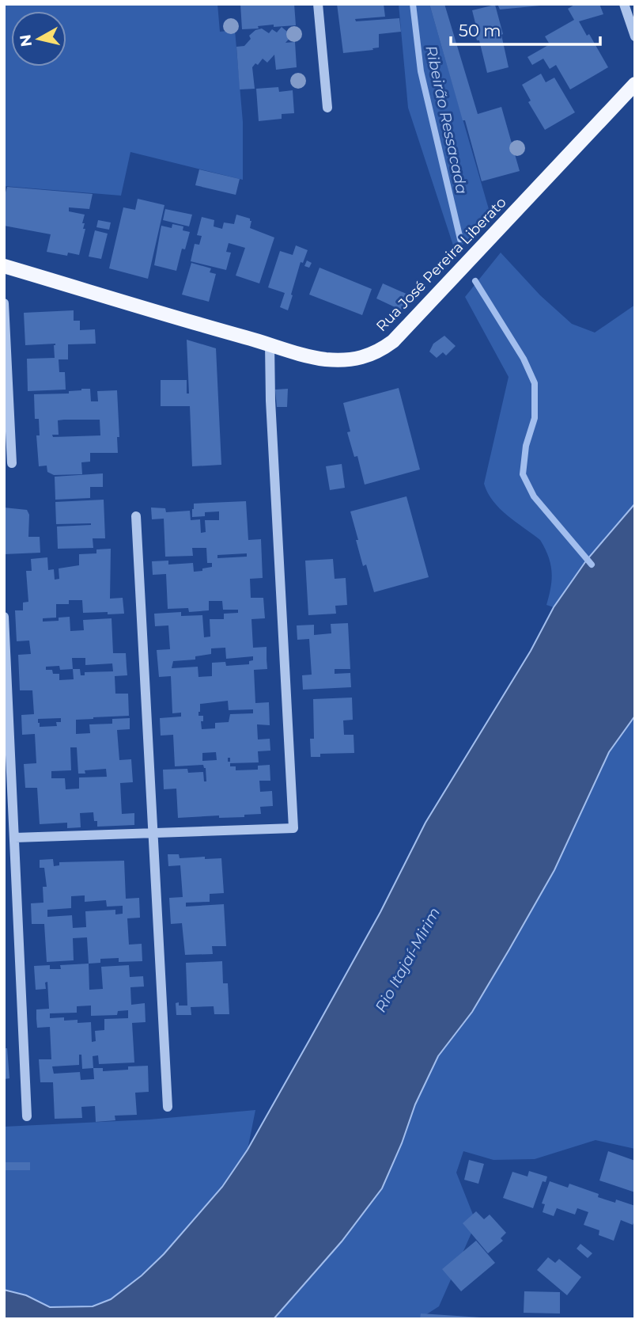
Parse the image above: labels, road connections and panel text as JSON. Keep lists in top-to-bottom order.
{
  "streets": {
    "main road": ["Rua José Pereira Liberato"]
  },
  "water": ["Ribeirão Ressacada", "Rio Itajaí-Mirim"],
  "scale_bar": "50 m",
  "north": "left"
}
